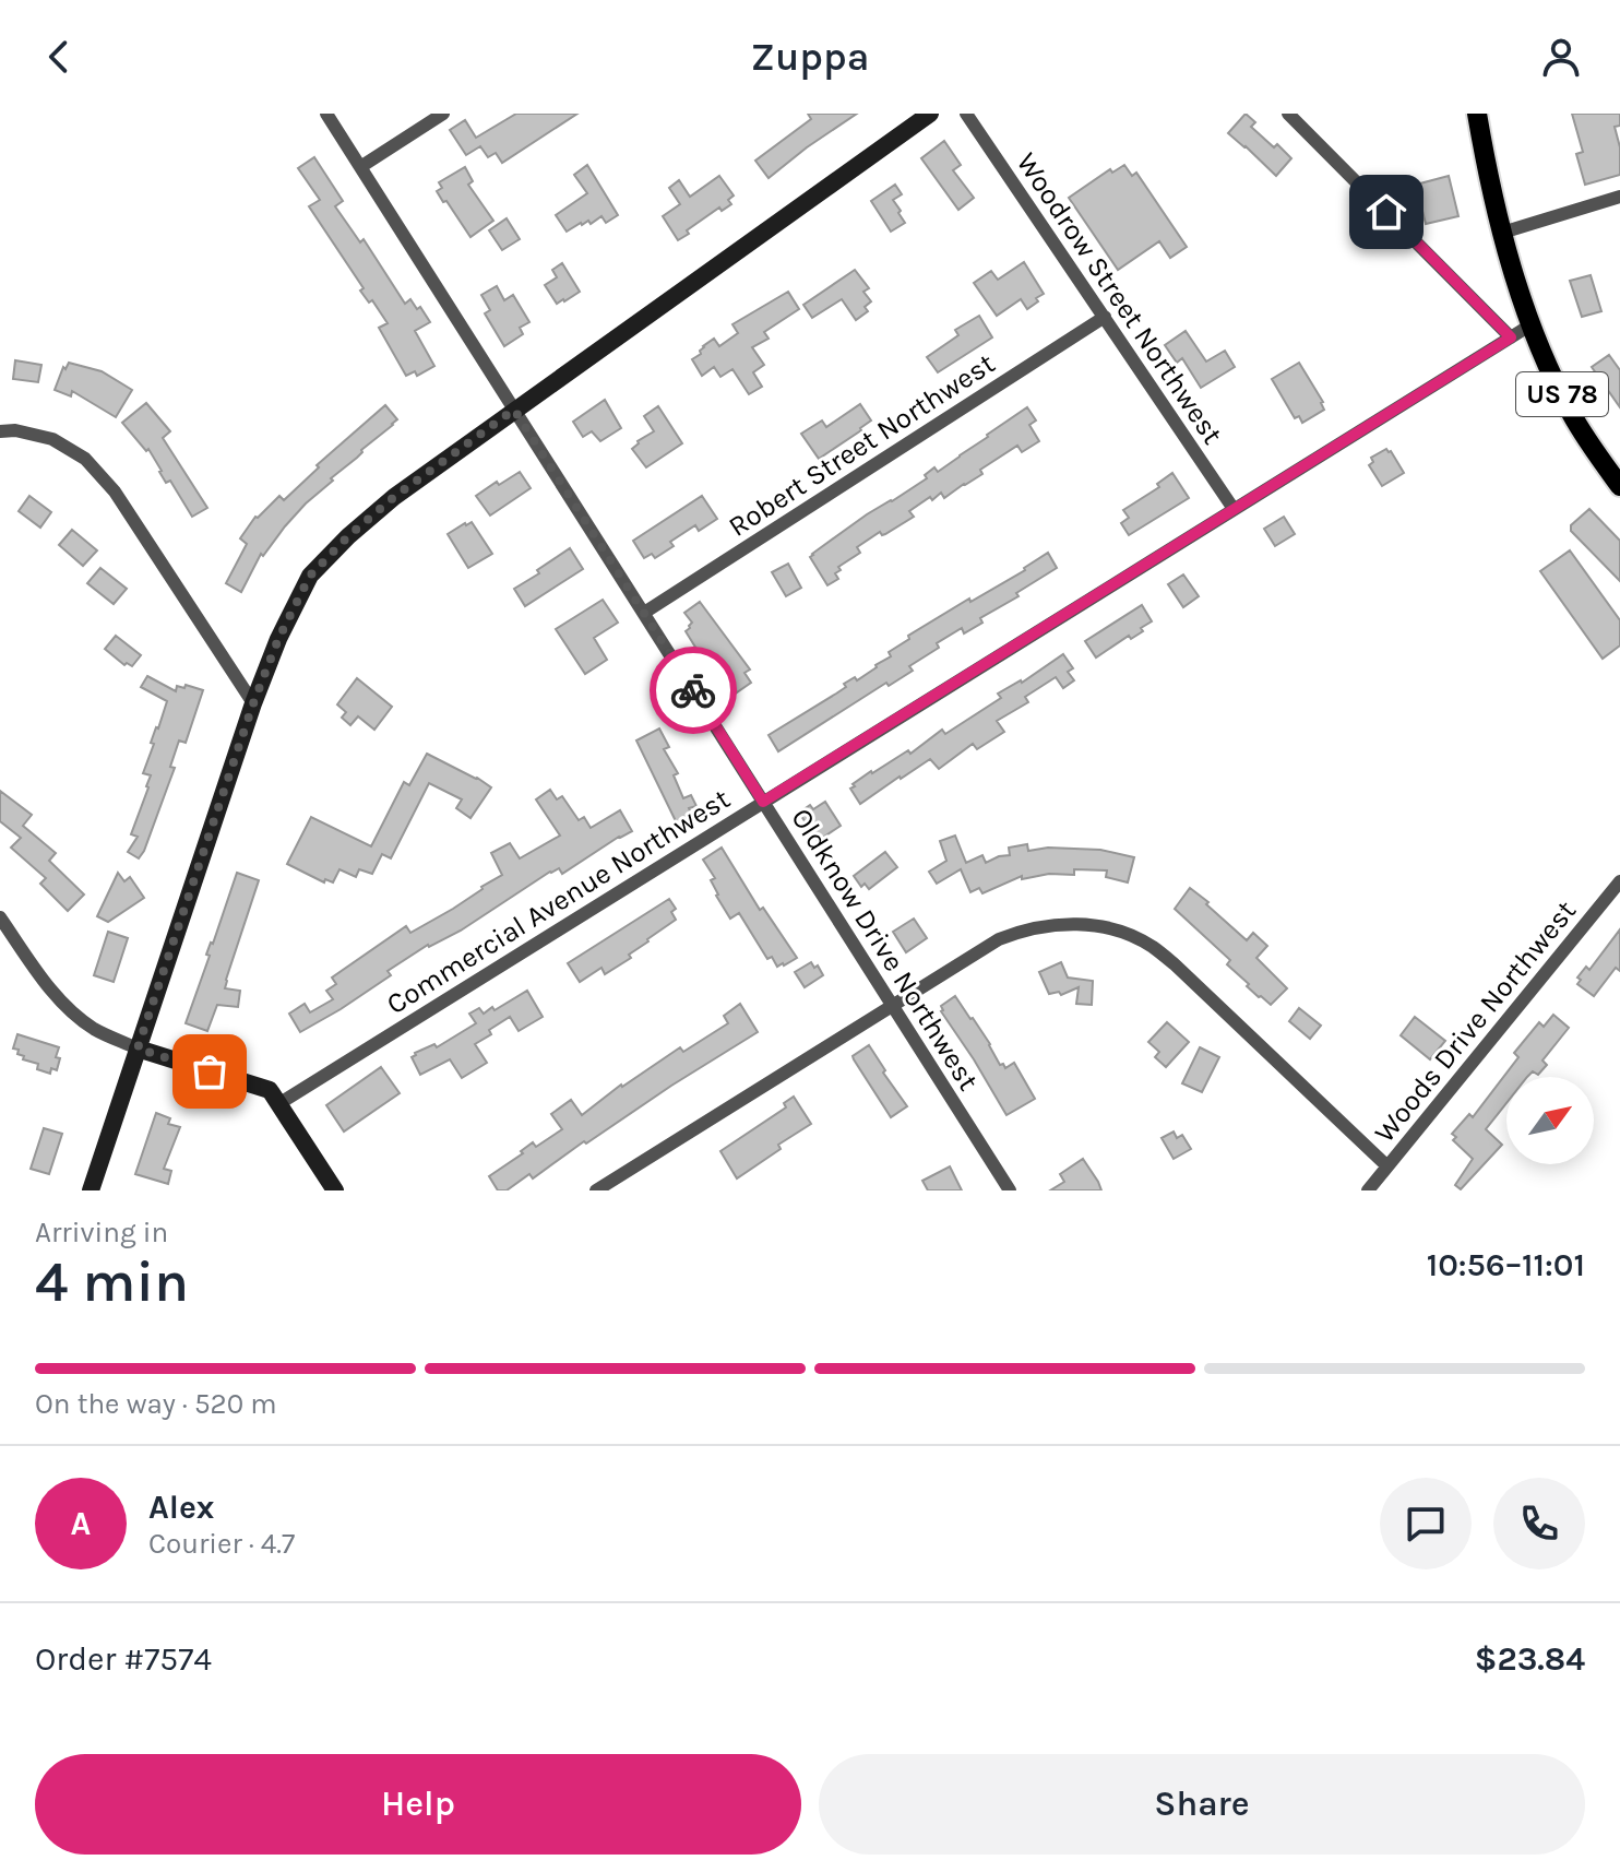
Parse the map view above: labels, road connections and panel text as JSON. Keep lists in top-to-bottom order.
{
  "streets": {
    "main road": ["US 78"],
    "street": [
      "Woodrow Street Northwest",
      "Robert Street Northwest",
      "Commercial Avenue Northwest",
      "Oldknow Drive Northwest",
      "Woods Drive Northwest"
    ]
  },
  "crossings": [
    ["Woodrow Street Northwest", "Robert Street Northwest"],
    ["Woodrow Street Northwest", "Commercial Avenue Northwest"],
    ["US 78", "Commercial Avenue Northwest"],
    ["Robert Street Northwest", "Oldknow Drive Northwest"],
    ["Commercial Avenue Northwest", "Oldknow Drive Northwest"]
  ],
  "north": "top right",
  "page": {
    "header": "Zuppa",
    "heading": ["4 min", "Arriving in", "10:56–11:01"],
    "panel": [
      "Alex",
      "Courier · 4.7",
      "Order #7574",
      "$23.84"
    ],
    "bar": "On the way · 520 m",
    "round": "A",
    "buttons": ["Help", "Share"]
  }
}
